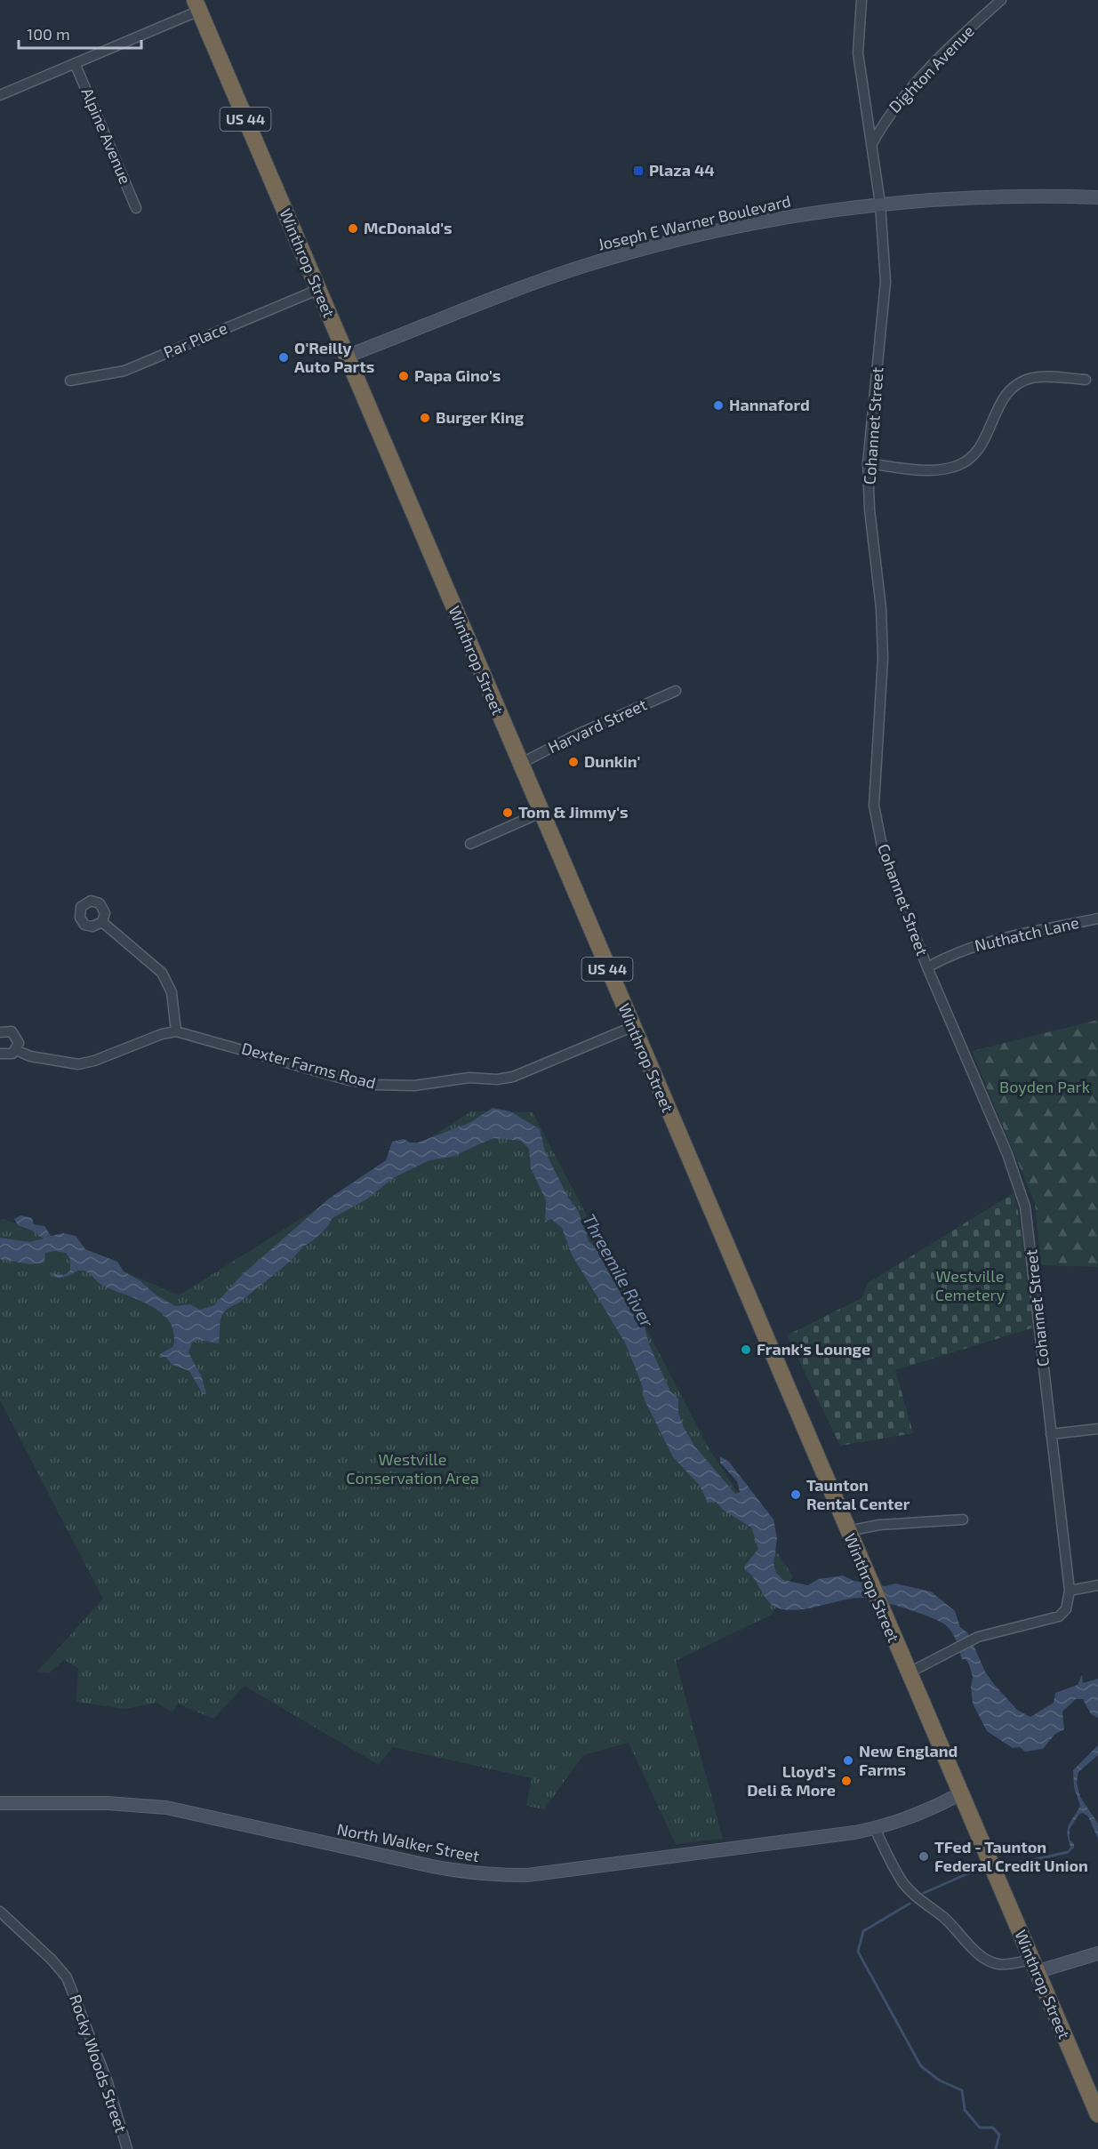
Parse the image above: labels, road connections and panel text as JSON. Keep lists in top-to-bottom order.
{
  "streets": {
    "highway": ["US 44", "Winthrop Street"],
    "main road": ["Joseph E Warner Boulevard", "North Walker Street"],
    "street": [
      "Dighton Avenue",
      "Alpine Avenue",
      "Par Place",
      "Cohannet Street",
      "Harvard Street",
      "Nuthatch Lane",
      "Dexter Farms Road",
      "Rocky Woods Street"
    ]
  },
  "crossings": [
    ["Dighton Avenue", "Cohannet Street"],
    ["Joseph E Warner Boulevard", "Winthrop Street"],
    ["Joseph E Warner Boulevard", "Cohannet Street"],
    ["Winthrop Street", "Par Place"],
    ["Winthrop Street", "Cohannet Street"],
    ["Winthrop Street", "Harvard Street"],
    ["Winthrop Street", "Dexter Farms Road"],
    ["Winthrop Street", "North Walker Street"],
    ["Cohannet Street", "Nuthatch Lane"]
  ],
  "water": ["Threemile River"],
  "parks": ["Boyden Park", "Westville Cemetery", "Westville Conservation Area"],
  "places": {
    "transit": ["Plaza 44"],
    "other": [
      "McDonald's",
      "O'Reilly Auto Parts",
      "Papa Gino's",
      "Hannaford",
      "Burger King",
      "Dunkin'",
      "Tom & Jimmy's",
      "Frank's Lounge",
      "Taunton Rental Center",
      "New England Farms",
      "Lloyd's Deli & More",
      "TFed - Taunton Federal Credit Union"
    ]
  },
  "scale_bar": "100 m"
}
